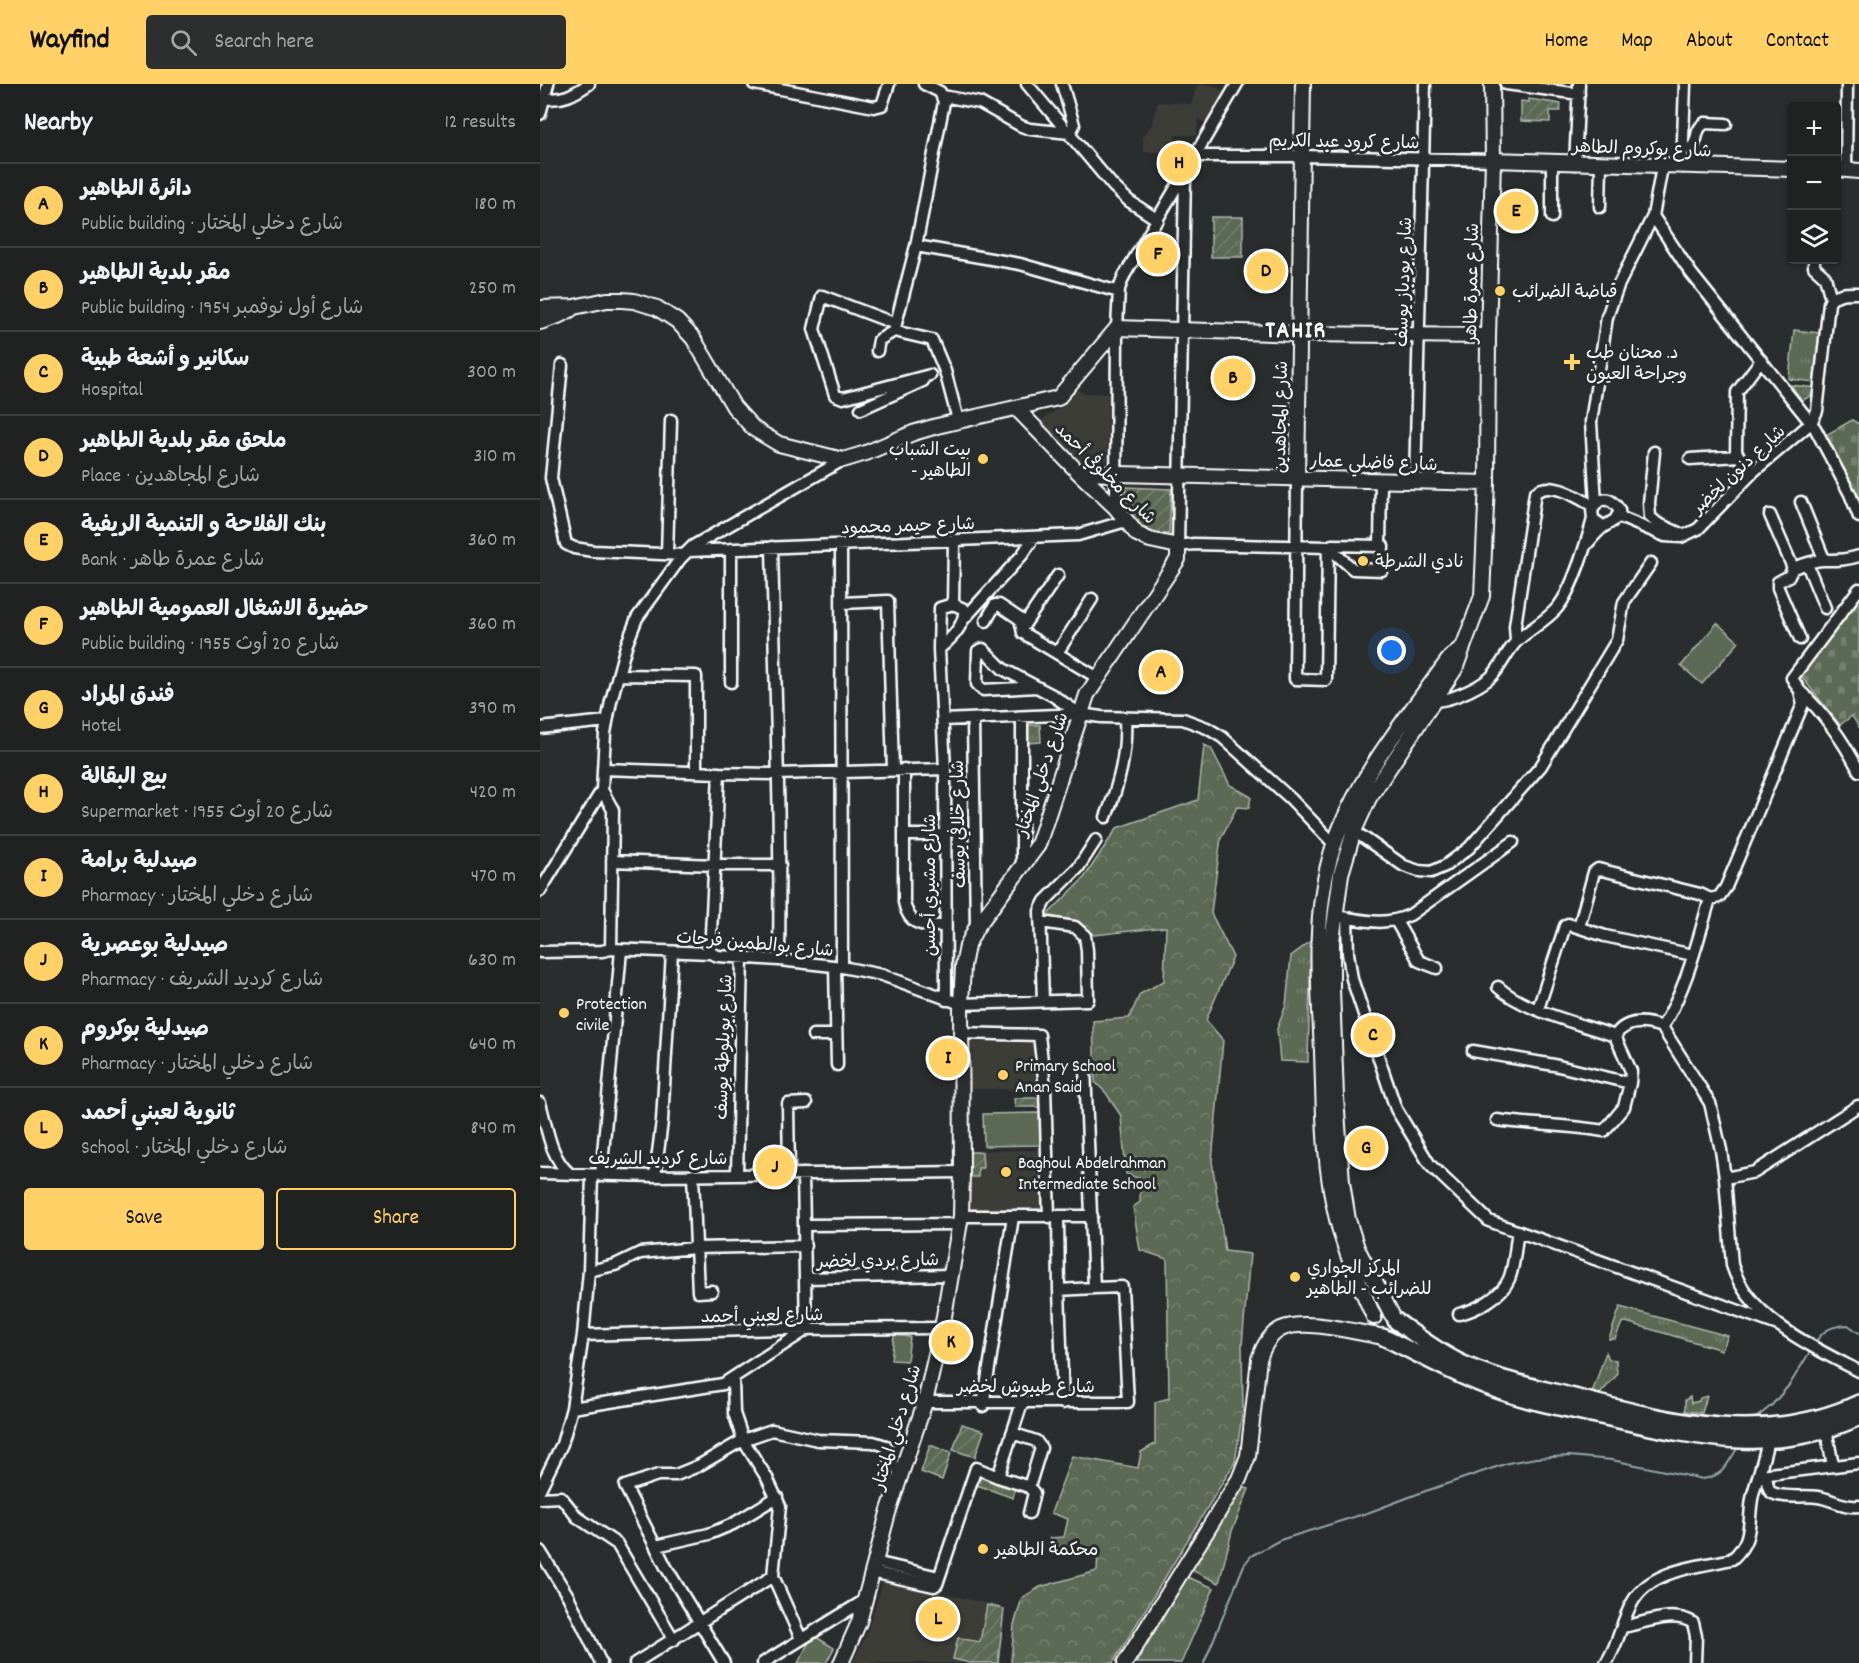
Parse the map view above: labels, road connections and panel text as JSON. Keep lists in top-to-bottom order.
{
  "streets": {
    "main road": [
      "شارع بوكروم الطاهر",
      "شارع عمرة طاهر",
      "شارع المجاهدين",
      "شارع فاضلي عمار",
      "شارع مخلوفي أحمد",
      "شارع دخلي المختار"
    ],
    "street": [
      "شارع كرود عبد الكريم",
      "شارع بودباز يوسف",
      "شارع دنون لخضر",
      "شارع حيمر محمود",
      "شارع خلافي يوسف",
      "شارع مشيري أحسن",
      "شارع بوالطمين فرحات",
      "شارع بويلوطة يوسف",
      "شارع كرديد الشريف",
      "شارع بردي لخضر",
      "شارع لعبني أحمد",
      "شارع طيبوش لخضر"
    ]
  },
  "crossings": [
    ["شارع كرود عبد الكريم", "شارع بوكروم الطاهر"],
    ["شارع كرود عبد الكريم", "شارع بودباز يوسف"],
    ["شارع كرود عبد الكريم", "شارع عمرة طاهر"],
    ["شارع كرود عبد الكريم", "شارع المجاهدين"],
    ["شارع كرود عبد الكريم", "شارع دخلي المختار"],
    ["شارع بوكروم الطاهر", "شارع عمرة طاهر"],
    ["شارع بودباز يوسف", "شارع فاضلي عمار"],
    ["شارع عمرة طاهر", "شارع فاضلي عمار"],
    ["شارع المجاهدين", "شارع فاضلي عمار"],
    ["شارع فاضلي عمار", "شارع مخلوفي أحمد"],
    ["شارع فاضلي عمار", "شارع دخلي المختار"],
    ["شارع مخلوفي أحمد", "شارع حيمر محمود"],
    ["شارع مخلوفي أحمد", "شارع دخلي المختار"],
    ["شارع دخلي المختار", "شارع خلافي يوسف"],
    ["شارع دخلي المختار", "شارع بوالطمين فرحات"],
    ["شارع دخلي المختار", "شارع كرديد الشريف"],
    ["شارع دخلي المختار", "شارع بردي لخضر"],
    ["شارع دخلي المختار", "شارع لعبني أحمد"],
    ["شارع دخلي المختار", "شارع طيبوش لخضر"],
    ["شارع مشيري أحسن", "شارع بوالطمين فرحات"],
    ["شارع بوالطمين فرحات", "شارع بويلوطة يوسف"],
    ["شارع بويلوطة يوسف", "شارع كرديد الشريف"]
  ],
  "districts": ["TAHIR"],
  "places": {
    "other": [
      "قباضة الضرائب",
      "بيت الشباب - الطاهير",
      "نادي الشرطة",
      "Protection civile",
      "Primary School Anan Said",
      "Baghoul Abdelrahman Intermediate School",
      "المركز الجواري للضرائب - الطاهير",
      "محكمة الطاهير"
    ],
    "health": ["د. محنان طب وجراحة العيون"]
  },
  "page": {
    "header": "Wayfind",
    "search": "Search here",
    "nav": [
      "Home",
      "Map",
      "About",
      "Contact"
    ],
    "heading": ["Nearby", "12 results"],
    "map_buttons": ["+", "−"],
    "pins": [
      "H",
      "E",
      "F",
      "D",
      "B",
      "A",
      "C",
      "I",
      "G",
      "J",
      "K",
      "L"
    ],
    "list": [
      {
        "mark": "A",
        "name": "دائرة الطاهير",
        "note": "Public building · شارع دخلي المختار",
        "value": "180 m"
      },
      {
        "mark": "B",
        "name": "مقر بلدية الطاهير",
        "note": "Public building · شارع أول نوفمبر 1954",
        "value": "250 m"
      },
      {
        "mark": "C",
        "name": "سكانير و أشعة طبية",
        "note": "Hospital",
        "value": "300 m"
      },
      {
        "mark": "D",
        "name": "ملحق مقر بلدية الطاهير",
        "note": "Place · شارع المجاهدين",
        "value": "310 m"
      },
      {
        "mark": "E",
        "name": "بنك الفلاحة و التنمية الريفية",
        "note": "Bank · شارع عمرة طاهر",
        "value": "360 m"
      },
      {
        "mark": "F",
        "name": "حضيرة الاشغال العمومية الطاهير",
        "note": "Public building · شارع 20 أوث 1955",
        "value": "360 m"
      },
      {
        "mark": "G",
        "name": "فندق المراد",
        "note": "Hotel",
        "value": "390 m"
      },
      {
        "mark": "H",
        "name": "بيع البقالة",
        "note": "Supermarket · شارع 20 أوث 1955",
        "value": "420 m"
      },
      {
        "mark": "I",
        "name": "صيدلية برامة",
        "note": "Pharmacy · شارع دخلي المختار",
        "value": "470 m"
      },
      {
        "mark": "J",
        "name": "صيدلية بوعصرية",
        "note": "Pharmacy · شارع كرديد الشريف",
        "value": "630 m"
      },
      {
        "mark": "K",
        "name": "صيدلية بوكروم",
        "note": "Pharmacy · شارع دخلي المختار",
        "value": "640 m"
      },
      {
        "mark": "L",
        "name": "ثانوية لعبني أحمد",
        "note": "School · شارع دخلي المختار",
        "value": "840 m"
      }
    ],
    "buttons": ["Save", "Share"]
  }
}
